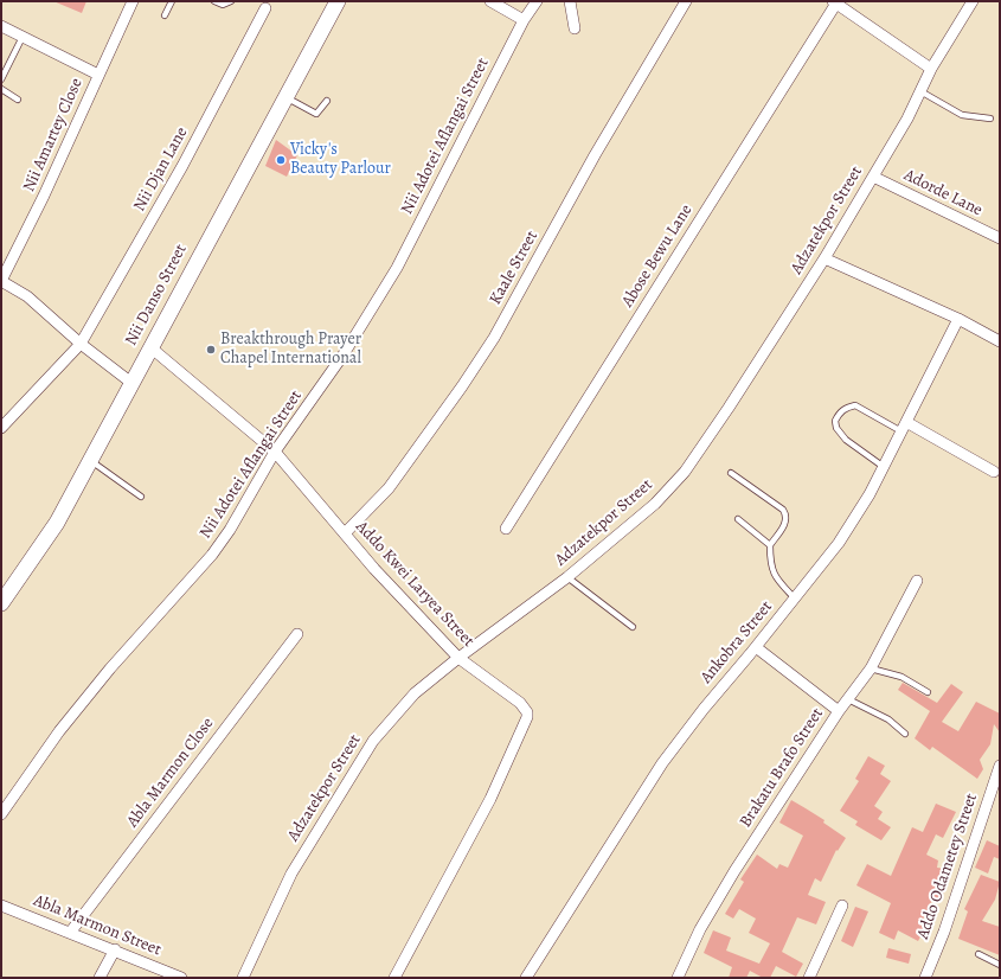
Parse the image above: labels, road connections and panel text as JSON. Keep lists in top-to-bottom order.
{
  "streets": {
    "street": [
      "Nii Amartey Close",
      "Nii Adotei Aflangai Street",
      "Nii Djan Lane",
      "Adorde Lane",
      "Adzatekpor Street",
      "Abose Bewu Lane",
      "Kaale Street",
      "Nii Danso Street",
      "Addo Kwei Laryea Street",
      "Ankobra Street",
      "Brakatu Brafo Street",
      "Abla Marmon Close",
      "Addo Odametey Street",
      "Abla Marmon Street"
    ]
  },
  "crossings": [
    ["Nii Adotei Aflangai Street", "Addo Kwei Laryea Street"],
    ["Adorde Lane", "Adzatekpor Street"],
    ["Adzatekpor Street", "Addo Kwei Laryea Street"],
    ["Kaale Street", "Addo Kwei Laryea Street"],
    ["Nii Danso Street", "Addo Kwei Laryea Street"],
    ["Abla Marmon Close", "Abla Marmon Street"]
  ],
  "places": ["Vicky's Beauty Parlour", "Breakthrough Prayer Chapel International"]
}
